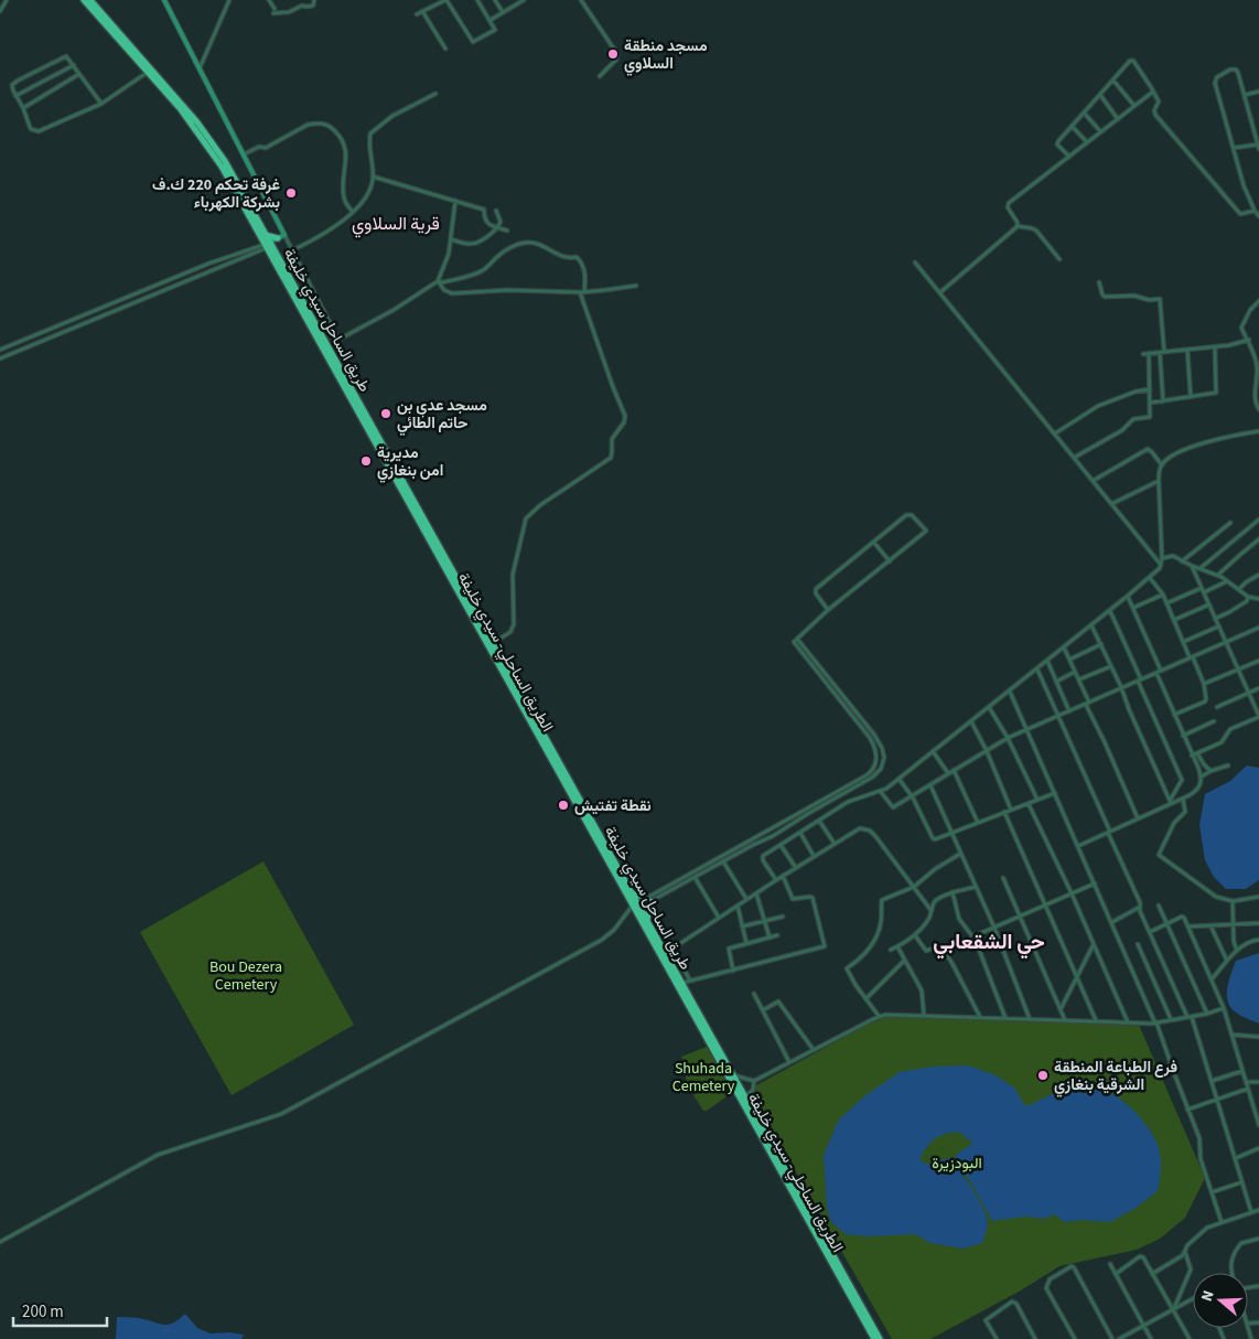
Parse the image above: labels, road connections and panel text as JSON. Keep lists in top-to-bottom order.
{
  "streets": {
    "highway": ["طريق الساحل سيدي خليفة", "الطريق الساحلي- سيدي خليفة"]
  },
  "crossings": [
    ["طريق الساحل سيدي خليفة", "الطريق الساحلي- سيدي خليفة"]
  ],
  "districts": ["قرية السلاوي", "حي الشقعابي"],
  "parks": ["Bou Dezera Cemetery", "Shuhada Cemetery", "البودزيرة"],
  "places": [
    "مسجد منطقة السلاوي",
    "غرفة تحكم 220 ك.ف بشركة الكهرباء",
    "مسجد عدي بن حاتم الطائي",
    "مديرية امن بنغازي",
    "نقطة تفتيش",
    "فرع الطباعة المنطقة الشرقية بنغازي"
  ],
  "scale_bar": "200 m",
  "north": "left"
}
